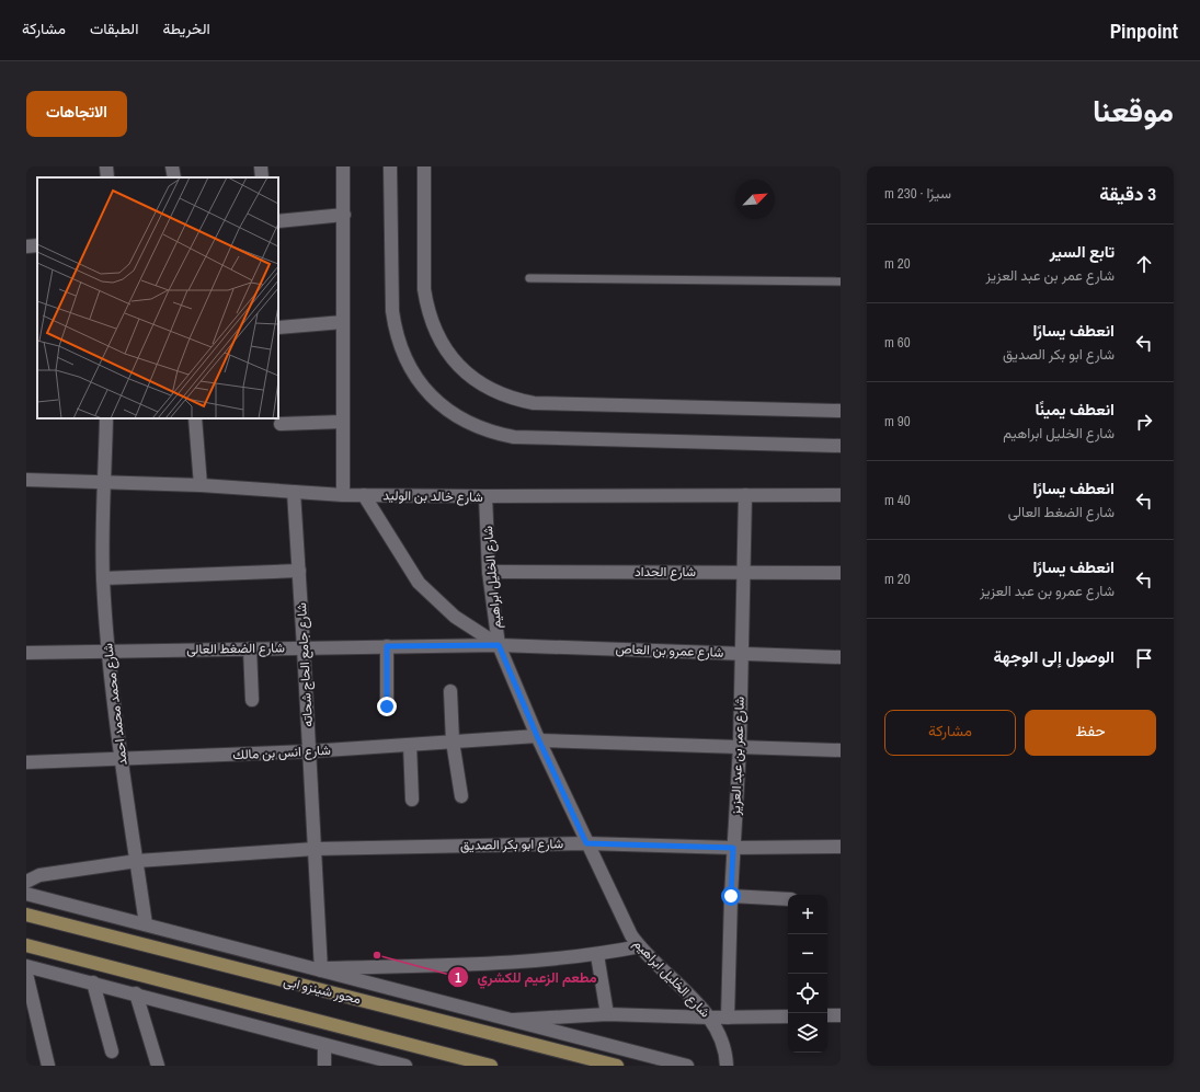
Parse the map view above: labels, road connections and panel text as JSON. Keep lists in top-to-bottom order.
{
  "streets": {
    "main road": ["محور شينزو ابى"],
    "street": [
      "شارع خالد بن الوليد",
      "شارع الحداد",
      "شارع الخليل ابراهيم",
      "شارع الضغط العالى",
      "شارع عمرو بن العاص",
      "شارع جامع الحاج شحاته",
      "شارع محمد محمد احمد",
      "شارع انس بن مالك",
      "شارع عمر بن عبد العزيز",
      "شارع ابو بكر الصديق"
    ]
  },
  "crossings": [
    ["شارع خالد بن الوليد", "شارع الخليل ابراهيم"],
    ["شارع خالد بن الوليد", "شارع جامع الحاج شحاته"],
    ["شارع خالد بن الوليد", "شارع محمد محمد احمد"],
    ["شارع خالد بن الوليد", "شارع عمر بن عبد العزيز"],
    ["شارع الحداد", "شارع الخليل ابراهيم"],
    ["شارع الحداد", "شارع عمر بن عبد العزيز"],
    ["شارع الخليل ابراهيم", "شارع الضغط العالى"],
    ["شارع الخليل ابراهيم", "شارع عمرو بن العاص"],
    ["شارع الخليل ابراهيم", "شارع انس بن مالك"],
    ["شارع الخليل ابراهيم", "شارع ابو بكر الصديق"],
    ["شارع الضغط العالى", "شارع عمرو بن العاص"],
    ["شارع الضغط العالى", "شارع جامع الحاج شحاته"],
    ["شارع الضغط العالى", "شارع محمد محمد احمد"],
    ["شارع عمرو بن العاص", "شارع عمر بن عبد العزيز"],
    ["شارع جامع الحاج شحاته", "شارع انس بن مالك"],
    ["شارع جامع الحاج شحاته", "شارع ابو بكر الصديق"],
    ["شارع محمد محمد احمد", "شارع انس بن مالك"],
    ["شارع محمد محمد احمد", "شارع ابو بكر الصديق"],
    ["شارع انس بن مالك", "شارع عمر بن عبد العزيز"],
    ["شارع عمر بن عبد العزيز", "شارع ابو بكر الصديق"]
  ],
  "places": ["مطعم الزعيم للكشري"],
  "north": "top right",
  "page": {
    "header": "Pinpoint",
    "nav": ["الخريطة", "الطبقات", "مشاركة"],
    "title": "موقعنا",
    "buttons": [
      "الاتجاهات",
      ["حفظ", "مشاركة"]
    ],
    "heading": ["3 دقيقة", "سيرًا · 230 m"],
    "list": [
      ["تابع السير", "شارع عمر بن عبد العزيز", "20 m"],
      ["انعطف يسارًا", "شارع ابو بكر الصديق", "60 m"],
      ["انعطف يمينًا", "شارع الخليل ابراهيم", "90 m"],
      ["انعطف يسارًا", "شارع الضغط العالى", "40 m"],
      ["انعطف يسارًا", "شارع عمرو بن عبد العزيز", "20 m"],
      "الوصول إلى الوجهة"
    ],
    "map_buttons": ["+", "−"]
  }
}
